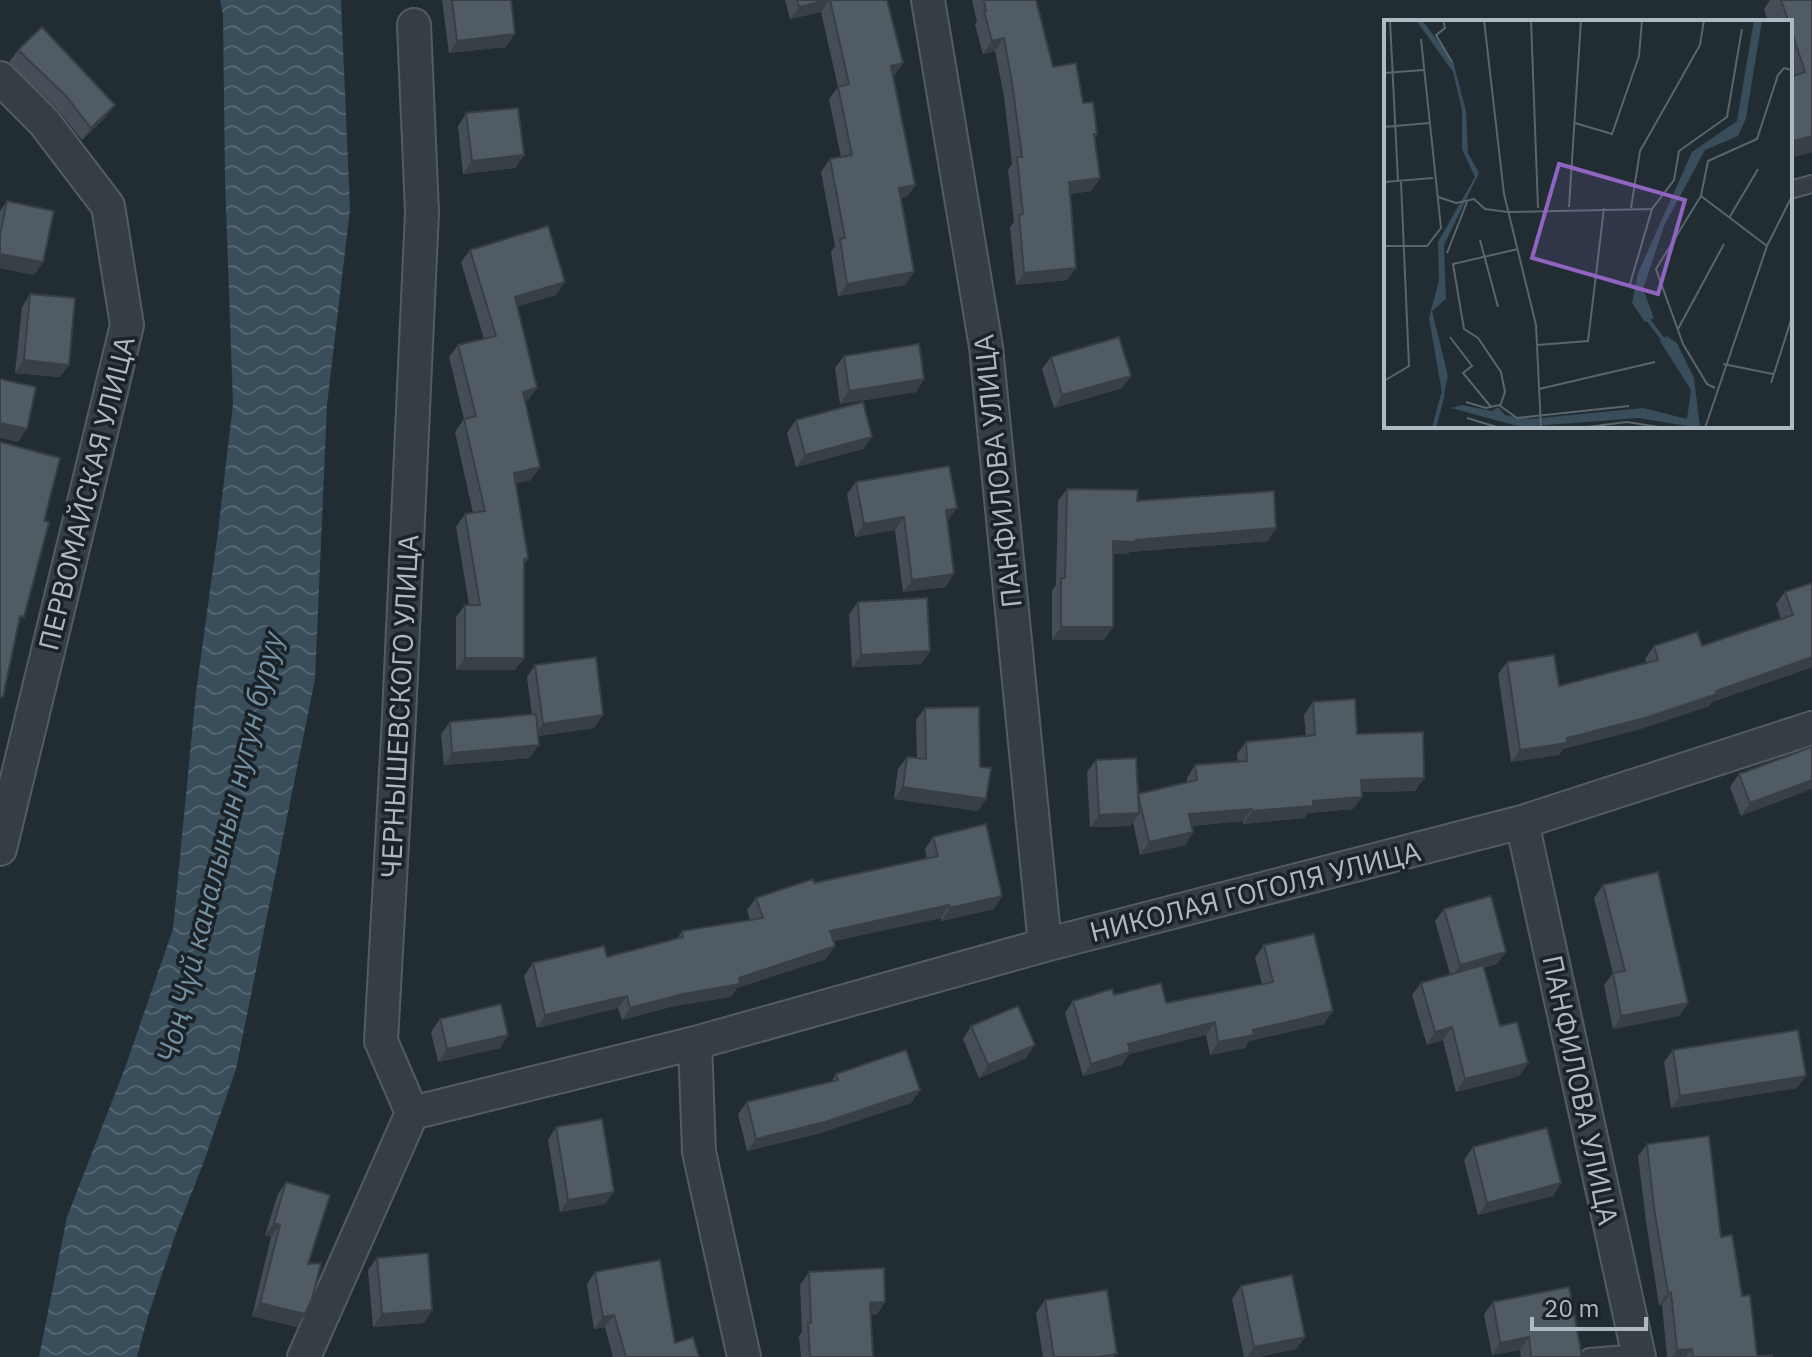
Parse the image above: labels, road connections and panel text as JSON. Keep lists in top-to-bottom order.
{
  "streets": {
    "street": [
      "ПАНФИЛОВА УЛИЦА",
      "ПЕРВОМАЙСКАЯ УЛИЦА",
      "ЧЕРНЫШЕВСКОГО УЛИЦА",
      "НИКОЛАЯ ГОГОЛЯ УЛИЦА"
    ]
  },
  "crossings": [
    ["ПАНФИЛОВА УЛИЦА", "НИКОЛАЯ ГОГОЛЯ УЛИЦА"],
    ["ЧЕРНЫШЕВСКОГО УЛИЦА", "НИКОЛАЯ ГОГОЛЯ УЛИЦА"]
  ],
  "water": ["Чоң Чүй каналынын нугун буруу"],
  "scale_bar": "20 m"
}
